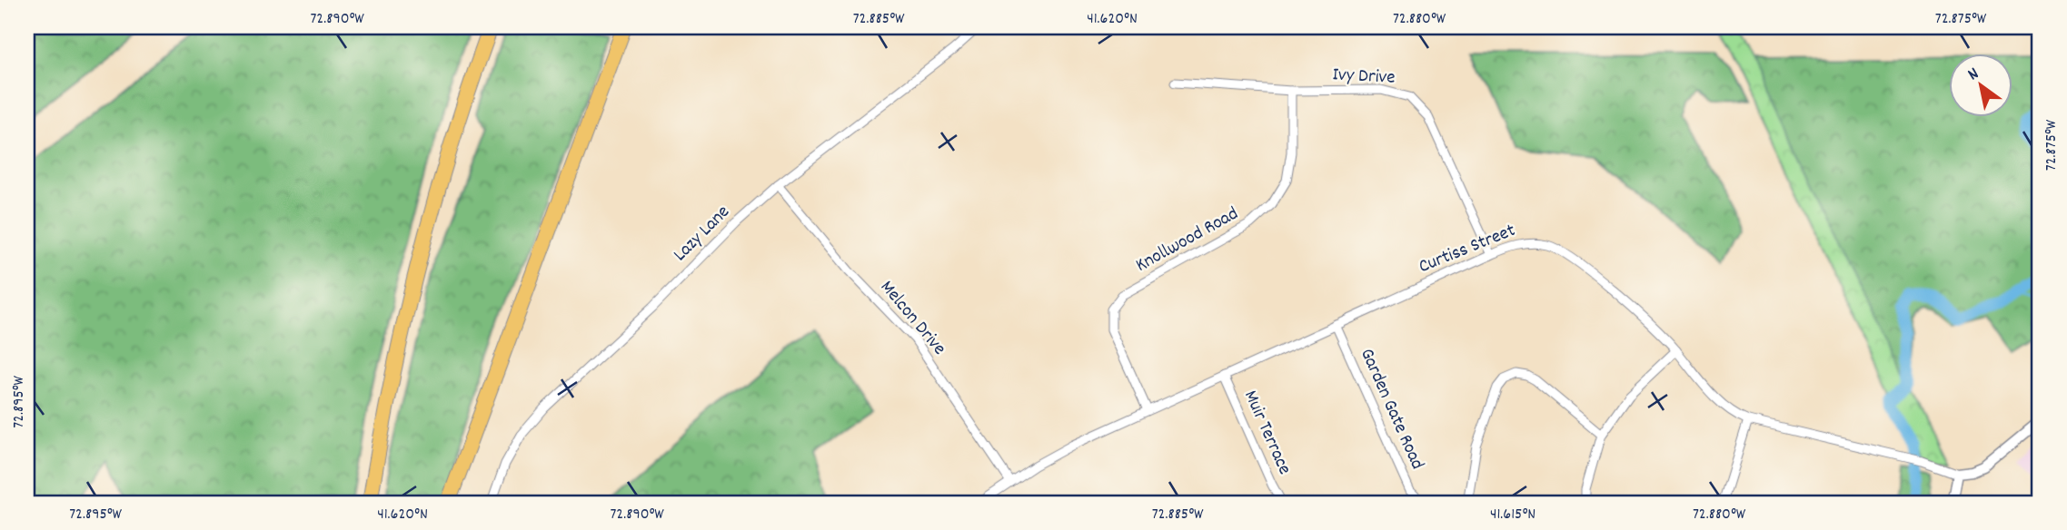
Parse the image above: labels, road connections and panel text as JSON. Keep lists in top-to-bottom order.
{
  "streets": {
    "street": [
      "Ivy Drive",
      "Lazy Lane",
      "Knollwood Road",
      "Curtiss Street",
      "Melcon Drive",
      "Garden Gate Road",
      "Muir Terrace"
    ]
  },
  "crossings": [
    ["Ivy Drive", "Knollwood Road"],
    ["Ivy Drive", "Curtiss Street"],
    ["Lazy Lane", "Melcon Drive"],
    ["Knollwood Road", "Curtiss Street"],
    ["Curtiss Street", "Melcon Drive"],
    ["Curtiss Street", "Garden Gate Road"],
    ["Curtiss Street", "Muir Terrace"]
  ],
  "north": "top left",
  "coordinates": [
    "72.890°W",
    "72.885°W",
    "41.620°N",
    "72.880°W",
    "72.875°W",
    "72.895°W",
    "41.615°N"
  ]
}
